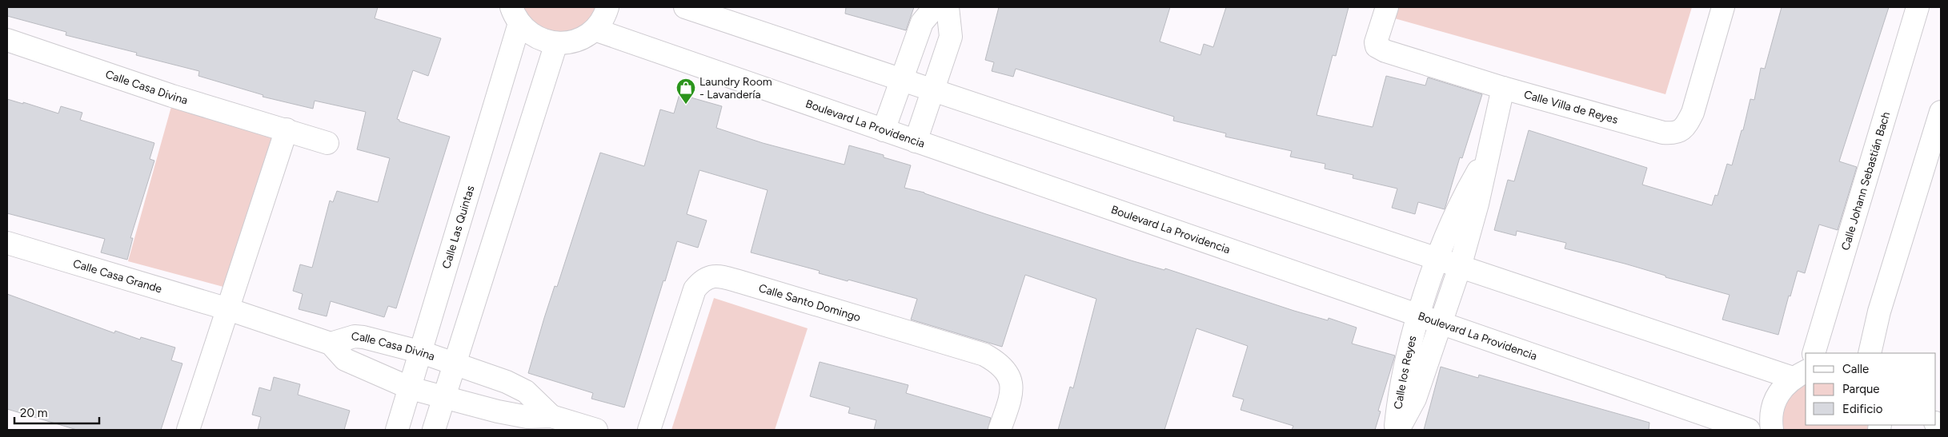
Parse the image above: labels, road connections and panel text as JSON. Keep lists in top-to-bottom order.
{
  "streets": {
    "street": [
      "Calle Casa Divina",
      "Calle Villa de Reyes",
      "Boulevard La Providencia",
      "Calle Johann Sebastián Bach",
      "Calle Las Quintas",
      "Calle Casa Grande",
      "Calle Santo Domingo",
      "Calle los Reyes"
    ]
  },
  "crossings": [
    ["Calle Casa Divina", "Calle Las Quintas"],
    ["Calle Casa Divina", "Calle Casa Grande"],
    ["Boulevard La Providencia", "Calle los Reyes"]
  ],
  "places": {
    "shop": ["Laundry Room - Lavandería"]
  },
  "legend": ["Calle", "Parque", "Edificio"],
  "scale_bar": "20 m"
}
